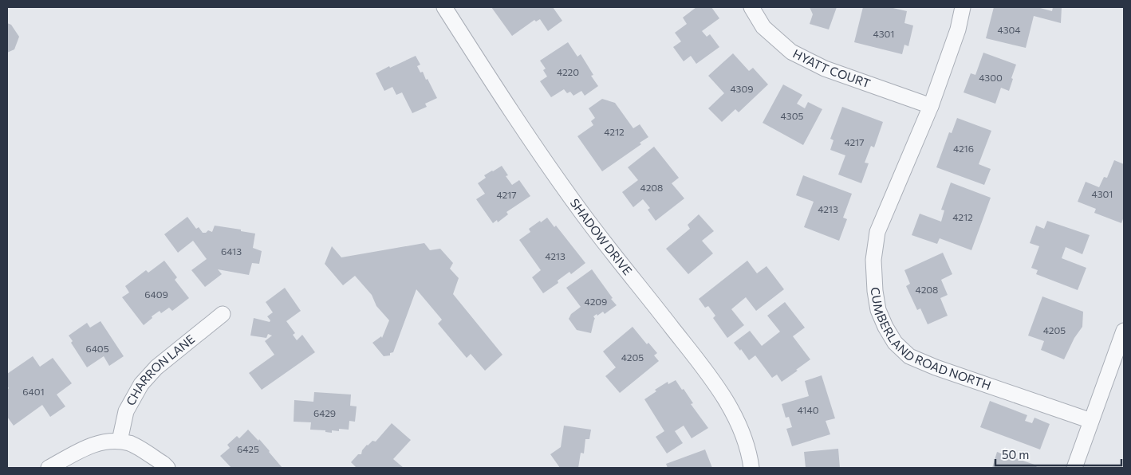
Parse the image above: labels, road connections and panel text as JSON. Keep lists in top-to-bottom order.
{
  "streets": {
    "street": [
      "HYATT COURT",
      "SHADOW DRIVE",
      "CUMBERLAND ROAD NORTH",
      "CHARRON LANE"
    ]
  },
  "crossings": [
    ["HYATT COURT", "CUMBERLAND ROAD NORTH"]
  ],
  "house_numbers": [
    "4304",
    "4301",
    "4220",
    "4300",
    "4309",
    "4305",
    "4212",
    "4217",
    "4216",
    "4208",
    "4301",
    "4217",
    "4213",
    "4212",
    "6413",
    "4213",
    "4208",
    "6409",
    "4209",
    "4205",
    "6405",
    "4205",
    "6401",
    "4140",
    "6429",
    "6425"
  ],
  "scale_bar": "50 m"
}
